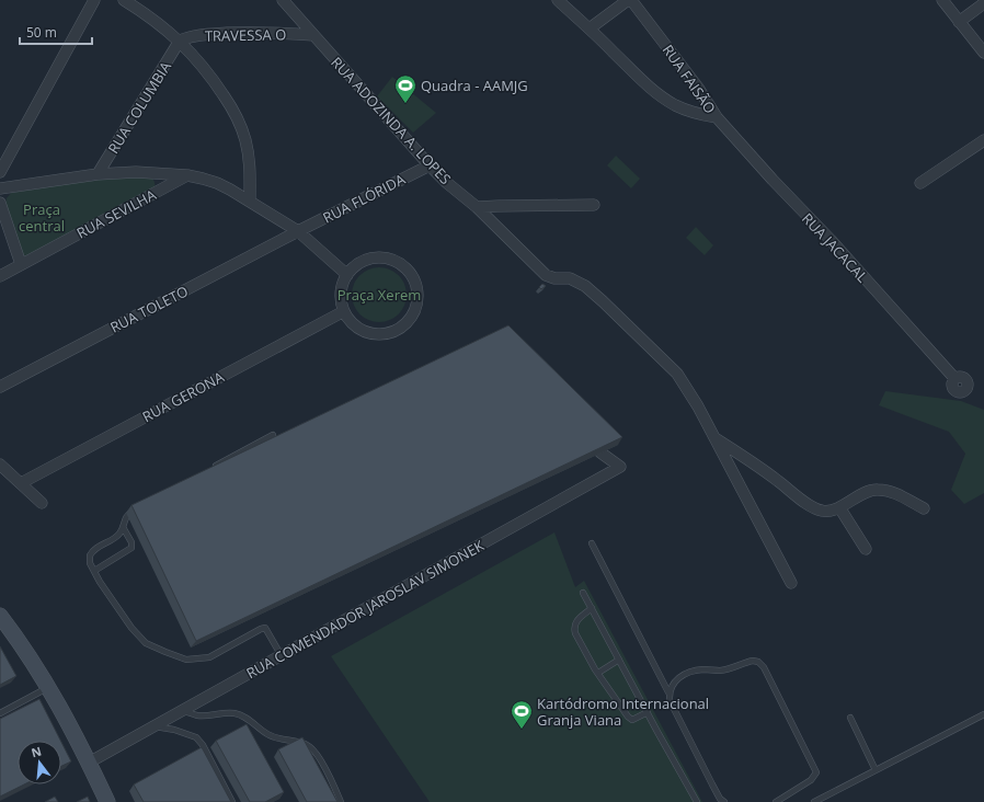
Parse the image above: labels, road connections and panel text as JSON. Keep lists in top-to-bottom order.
{
  "streets": {
    "street": [
      "TRAVESSA O",
      "RUA FAISÃO",
      "RUA COLUMBIA",
      "RUA ADOZINDA A. LOPES",
      "RUA FLÓRIDA",
      "RUA SEVILHA",
      "RUA JACACAL",
      "RUA TOLETO",
      "RUA GERONA",
      "RUA COMENDADOR JAROSLAV SIMONEK"
    ]
  },
  "crossings": [
    ["TRAVESSA O", "RUA COLUMBIA"],
    ["TRAVESSA O", "RUA ADOZINDA A. LOPES"],
    ["RUA FAISÃO", "RUA JACACAL"],
    ["RUA ADOZINDA A. LOPES", "RUA FLÓRIDA"],
    ["RUA FLÓRIDA", "RUA TOLETO"]
  ],
  "parks": ["Praça central", "Praça Xerem"],
  "places": {
    "sports": ["Quadra - AAMJG", "Kartódromo Internacional Granja Viana"]
  },
  "scale_bar": "50 m",
  "north": "top"
}
